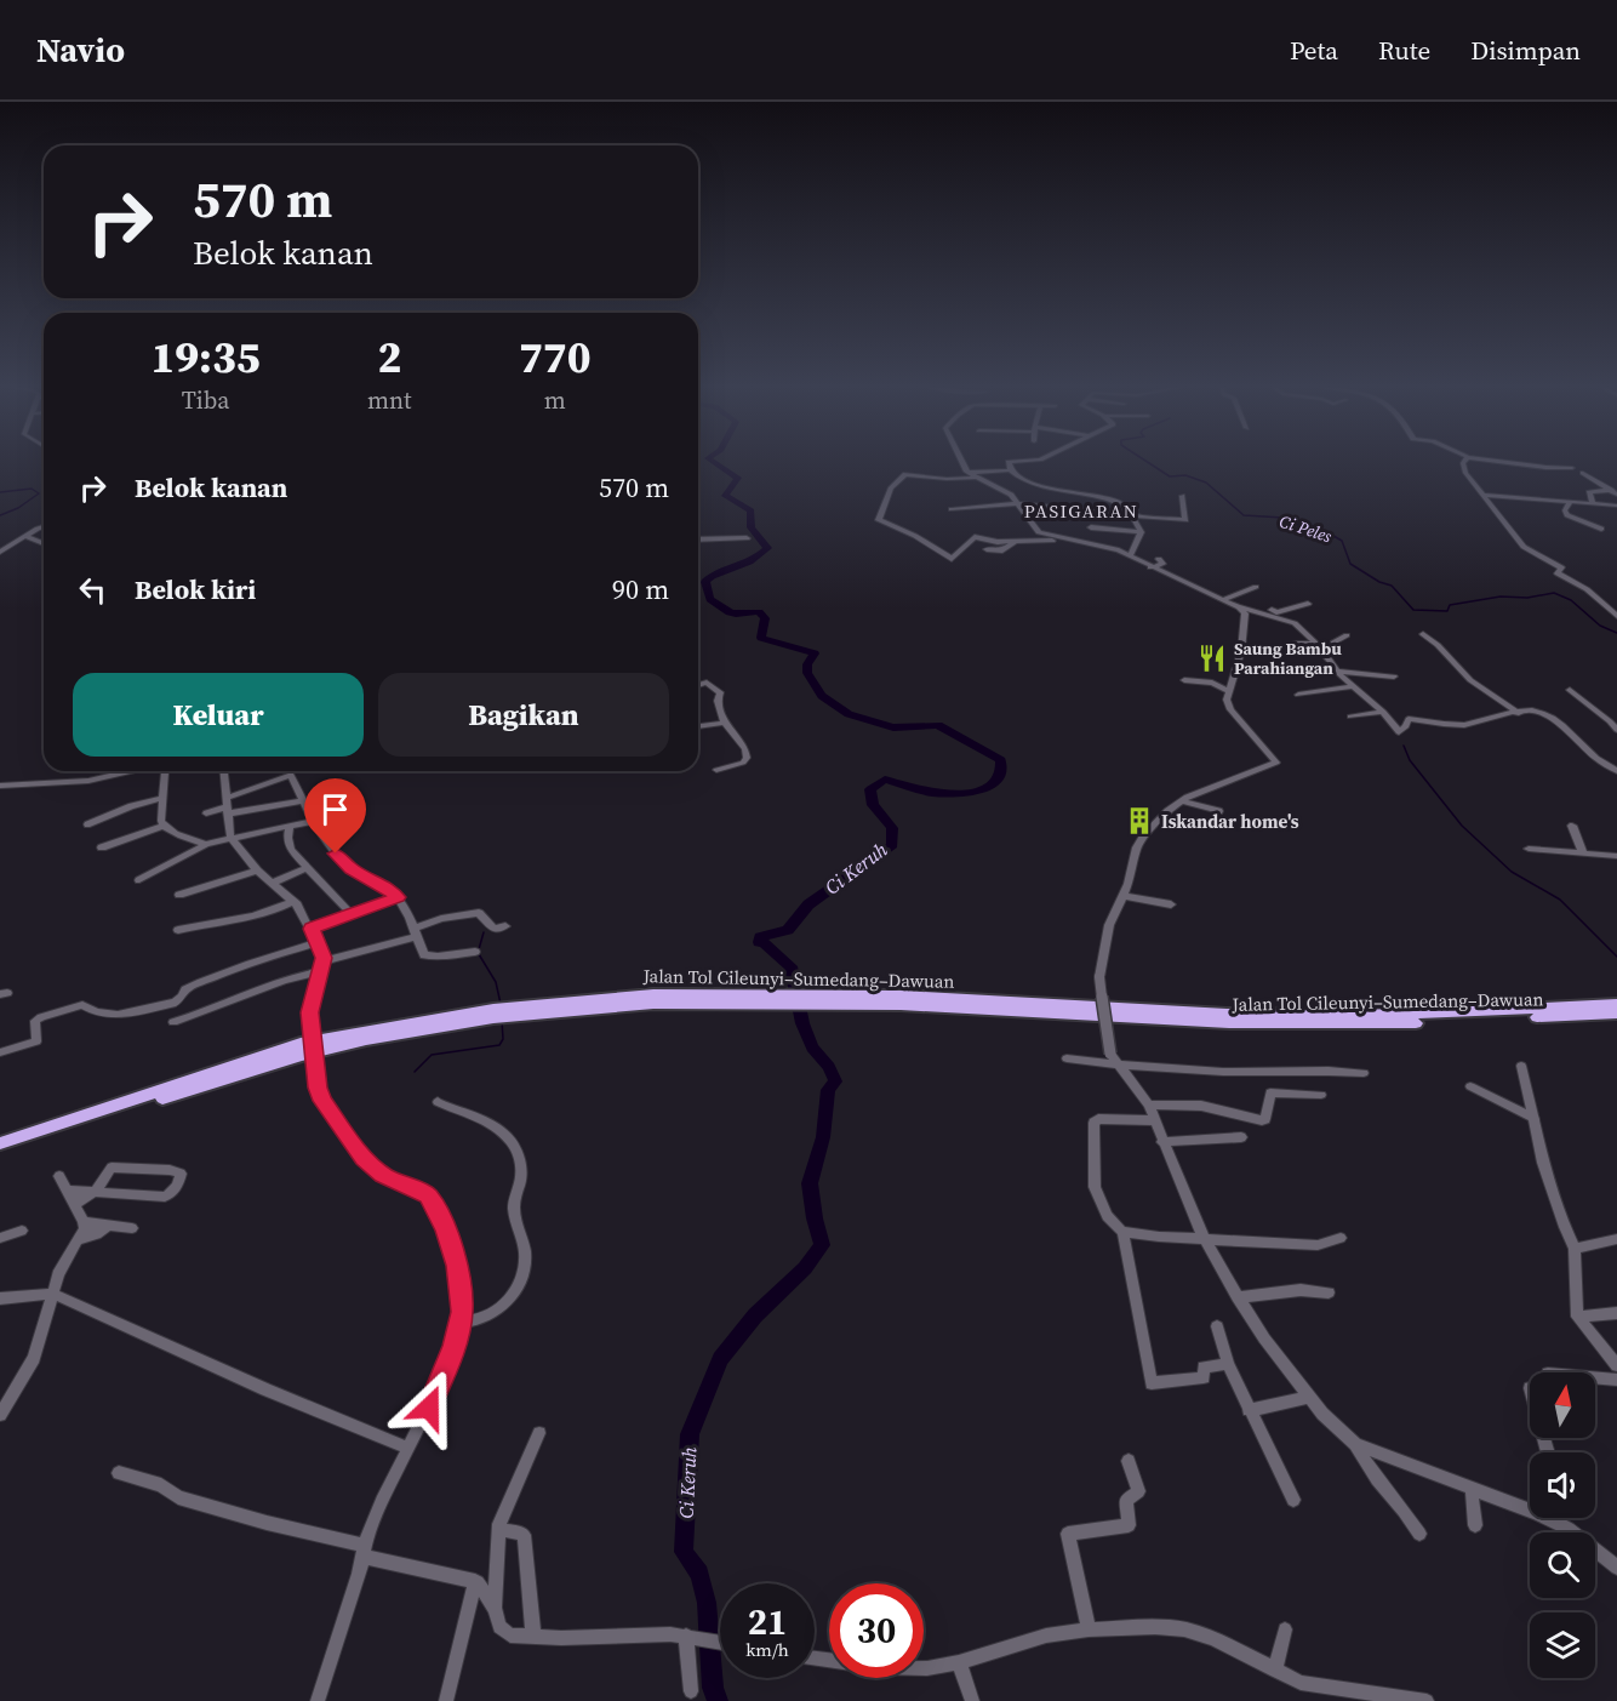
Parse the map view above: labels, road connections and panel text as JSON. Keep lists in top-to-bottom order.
{
  "streets": {
    "highway": ["Jalan Tol Cileunyi–Sumedang–Dawuan"]
  },
  "districts": ["PASIGARAN"],
  "water": ["Ci Peles", "Ci Keruh"],
  "places": {
    "restaurant": ["Saung Bambu Parahiangan"],
    "building": ["Iskandar home's"]
  },
  "north": "top",
  "page": {
    "header": "Navio",
    "nav": ["Peta", "Rute", "Disimpan"],
    "turn": ["570 m", "Belok kanan"],
    "eta": [
      "19:35",
      "Tiba",
      "2",
      "mnt",
      "770",
      "m"
    ],
    "list": [
      {
        "name": "Belok kanan",
        "value": "570 m"
      },
      {
        "name": "Belok kiri",
        "value": "90 m"
      }
    ],
    "buttons": ["Keluar", "Bagikan"],
    "speed": "21 km/h",
    "limit": "30"
  }
}
